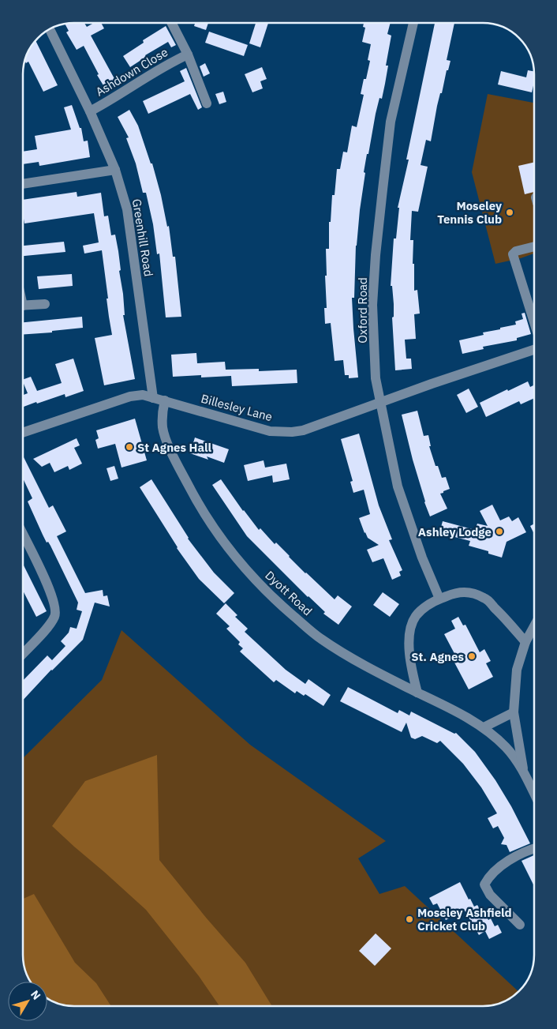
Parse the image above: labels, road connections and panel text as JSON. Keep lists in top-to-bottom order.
{
  "streets": {
    "street": [
      "Ashdown Close",
      "Greenhill Road",
      "Oxford Road",
      "Billesley Lane",
      "Dyott Road"
    ]
  },
  "crossings": [
    ["Ashdown Close", "Greenhill Road"],
    ["Greenhill Road", "Billesley Lane"],
    ["Oxford Road", "Billesley Lane"],
    ["Oxford Road", "Dyott Road"],
    ["Billesley Lane", "Dyott Road"]
  ],
  "places": [
    "Moseley Tennis Club",
    "St Agnes Hall",
    "Ashley Lodge",
    "St. Agnes",
    "Moseley Ashfield Cricket Club"
  ],
  "north": "top right"
}
